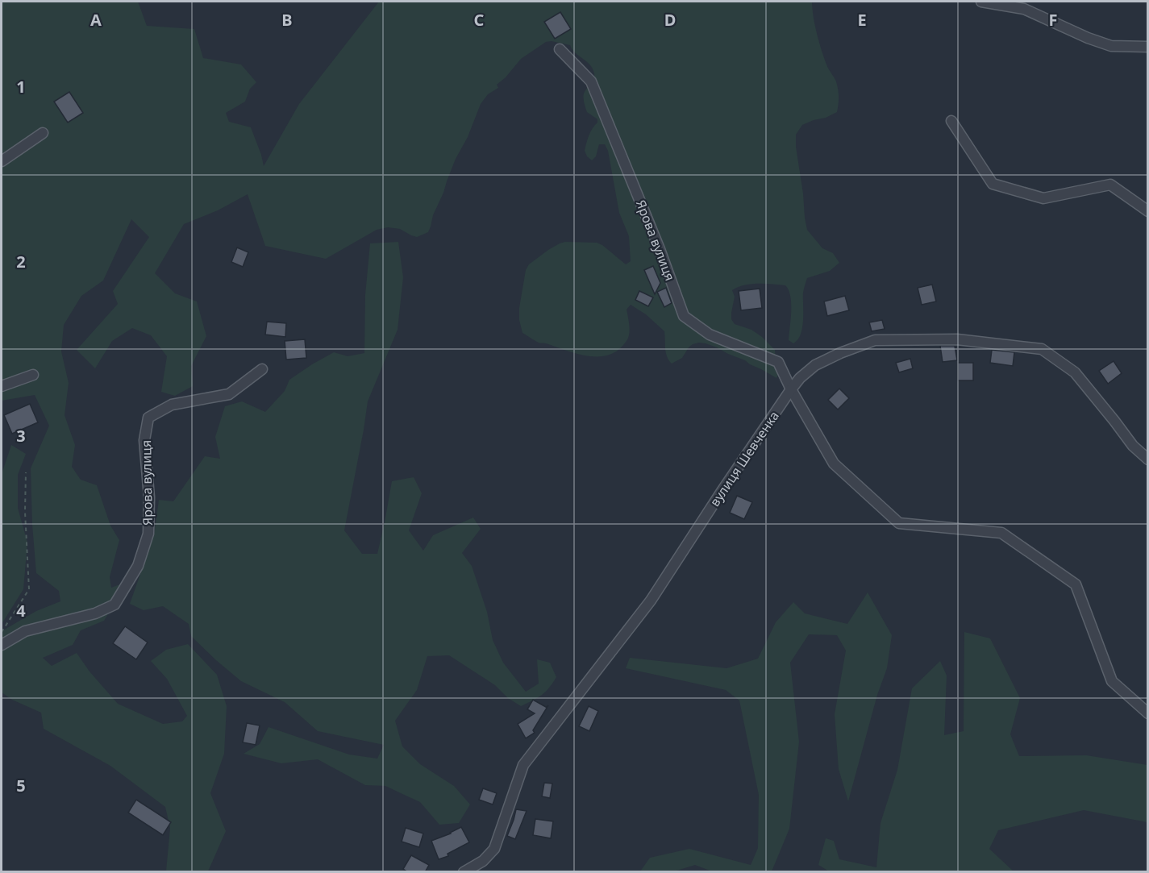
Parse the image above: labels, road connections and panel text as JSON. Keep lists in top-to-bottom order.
{
  "streets": {
    "street": ["Ярова вулиця", "вулиця Шевченка"]
  },
  "crossings": [
    ["Ярова вулиця", "вулиця Шевченка"]
  ],
  "grid": {
    "columns": [
      "A",
      "B",
      "C",
      "D",
      "E",
      "F"
    ],
    "rows": [
      "1",
      "2",
      "3",
      "4",
      "5"
    ]
  }
}
